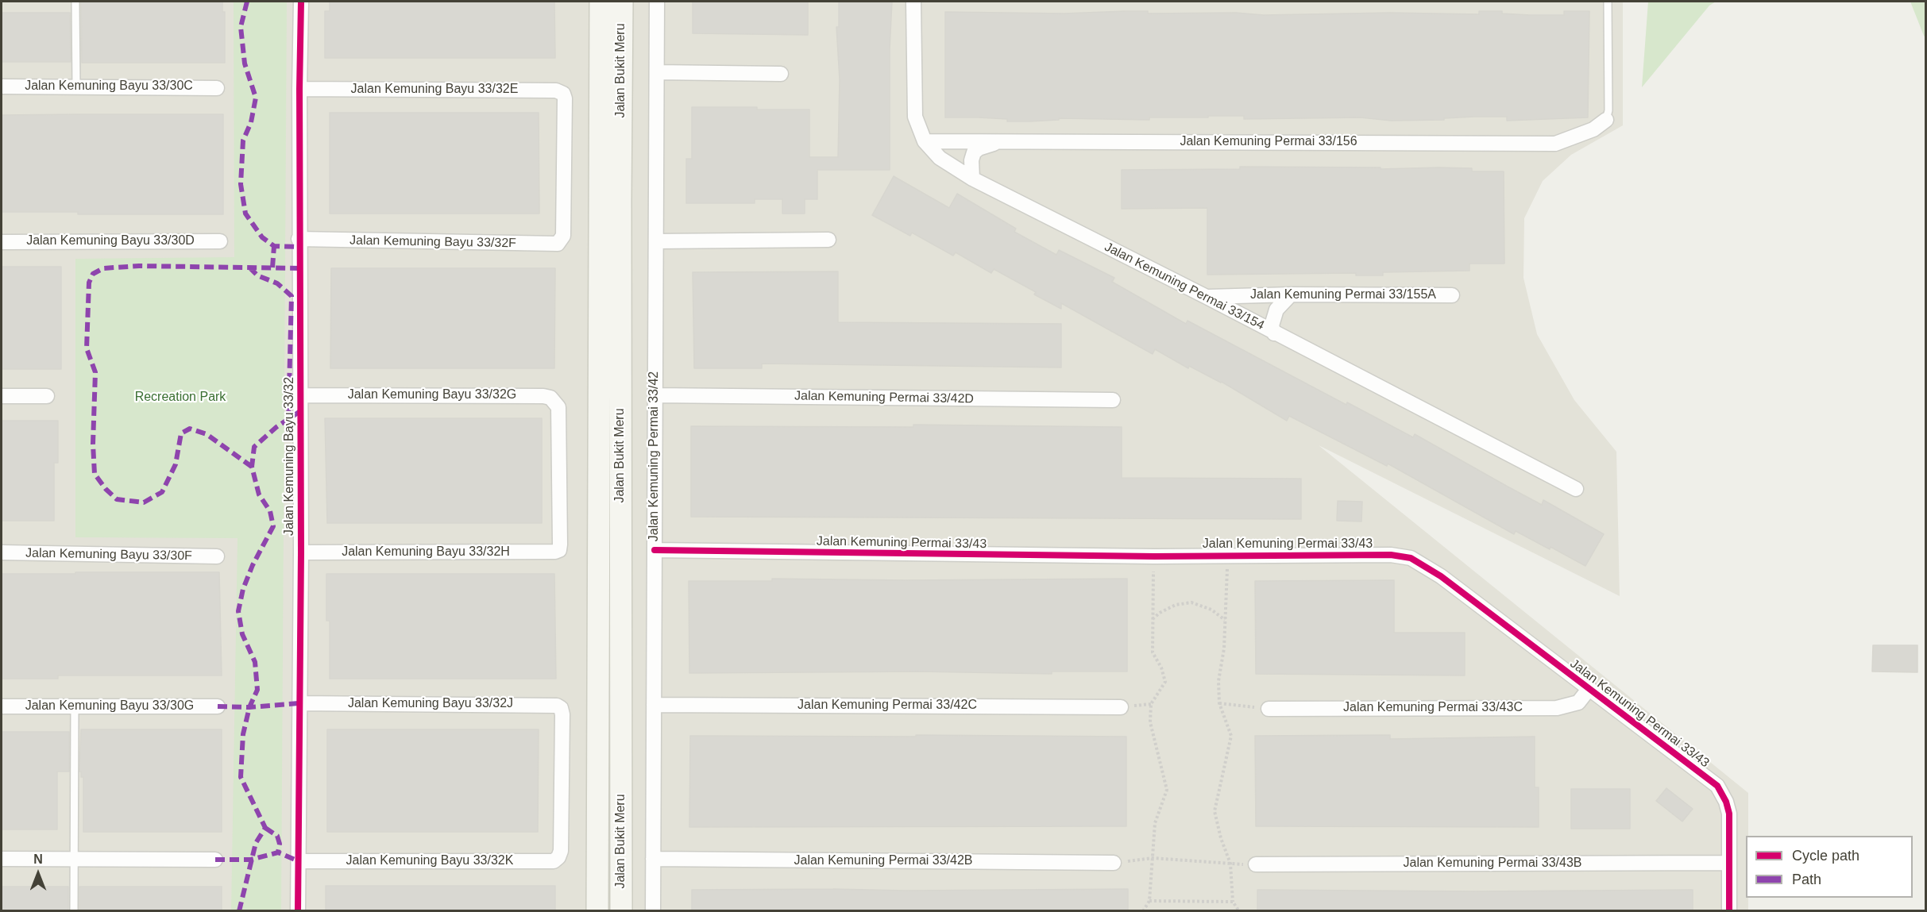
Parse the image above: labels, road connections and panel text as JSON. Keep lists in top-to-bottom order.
{
  "streets": {
    "main road": ["Jalan Bukit Meru"],
    "street": [
      "Jalan Kemuning Bayu 33/30C",
      "Jalan Kemuning Bayu 33/32E",
      "Jalan Kemuning Permai 33/156",
      "Jalan Kemuning Bayu 33/30D",
      "Jalan Kemuning Bayu 33/32F",
      "Jalan Kemuning Permai 33/154",
      "Jalan Kemuning Permai 33/155A",
      "Jalan Kemuning Bayu 33/32G",
      "Jalan Kemuning Permai 33/42D",
      "Jalan Kemuning Bayu 33/32",
      "Jalan Kemuning Permai 33/42",
      "Jalan Kemuning Permai 33/43",
      "Jalan Kemuning Bayu 33/32H",
      "Jalan Kemuning Bayu 33/30F",
      "Jalan Kemuning Bayu 33/32J",
      "Jalan Kemuning Permai 33/42C",
      "Jalan Kemuning Bayu 33/30G",
      "Jalan Kemuning Permai 33/43C",
      "Jalan Kemuning Bayu 33/32K",
      "Jalan Kemuning Permai 33/42B",
      "Jalan Kemuning Permai 33/43B"
    ]
  },
  "crossings": [
    ["Jalan Kemuning Bayu 33/32E", "Jalan Kemuning Bayu 33/32F"],
    ["Jalan Kemuning Bayu 33/32E", "Jalan Kemuning Bayu 33/32"],
    ["Jalan Kemuning Permai 33/156", "Jalan Kemuning Permai 33/154"],
    ["Jalan Kemuning Bayu 33/32F", "Jalan Kemuning Bayu 33/32"],
    ["Jalan Kemuning Permai 33/154", "Jalan Kemuning Permai 33/155A"],
    ["Jalan Kemuning Bayu 33/32G", "Jalan Kemuning Bayu 33/32"],
    ["Jalan Kemuning Bayu 33/32G", "Jalan Kemuning Bayu 33/32H"],
    ["Jalan Kemuning Permai 33/42D", "Jalan Kemuning Permai 33/42"],
    ["Jalan Kemuning Bayu 33/32", "Jalan Kemuning Bayu 33/32H"],
    ["Jalan Kemuning Bayu 33/32", "Jalan Kemuning Bayu 33/32J"],
    ["Jalan Kemuning Bayu 33/32", "Jalan Kemuning Bayu 33/32K"],
    ["Jalan Kemuning Permai 33/42", "Jalan Kemuning Permai 33/43"],
    ["Jalan Kemuning Permai 33/42", "Jalan Kemuning Permai 33/42C"],
    ["Jalan Kemuning Permai 33/42", "Jalan Kemuning Permai 33/42B"],
    ["Jalan Kemuning Permai 33/43", "Jalan Kemuning Permai 33/43C"],
    ["Jalan Kemuning Permai 33/43", "Jalan Kemuning Permai 33/43B"],
    ["Jalan Kemuning Bayu 33/32J", "Jalan Kemuning Bayu 33/32K"]
  ],
  "parks": ["Recreation Park"],
  "legend": ["Cycle path", "Path"],
  "north": "top"
}
